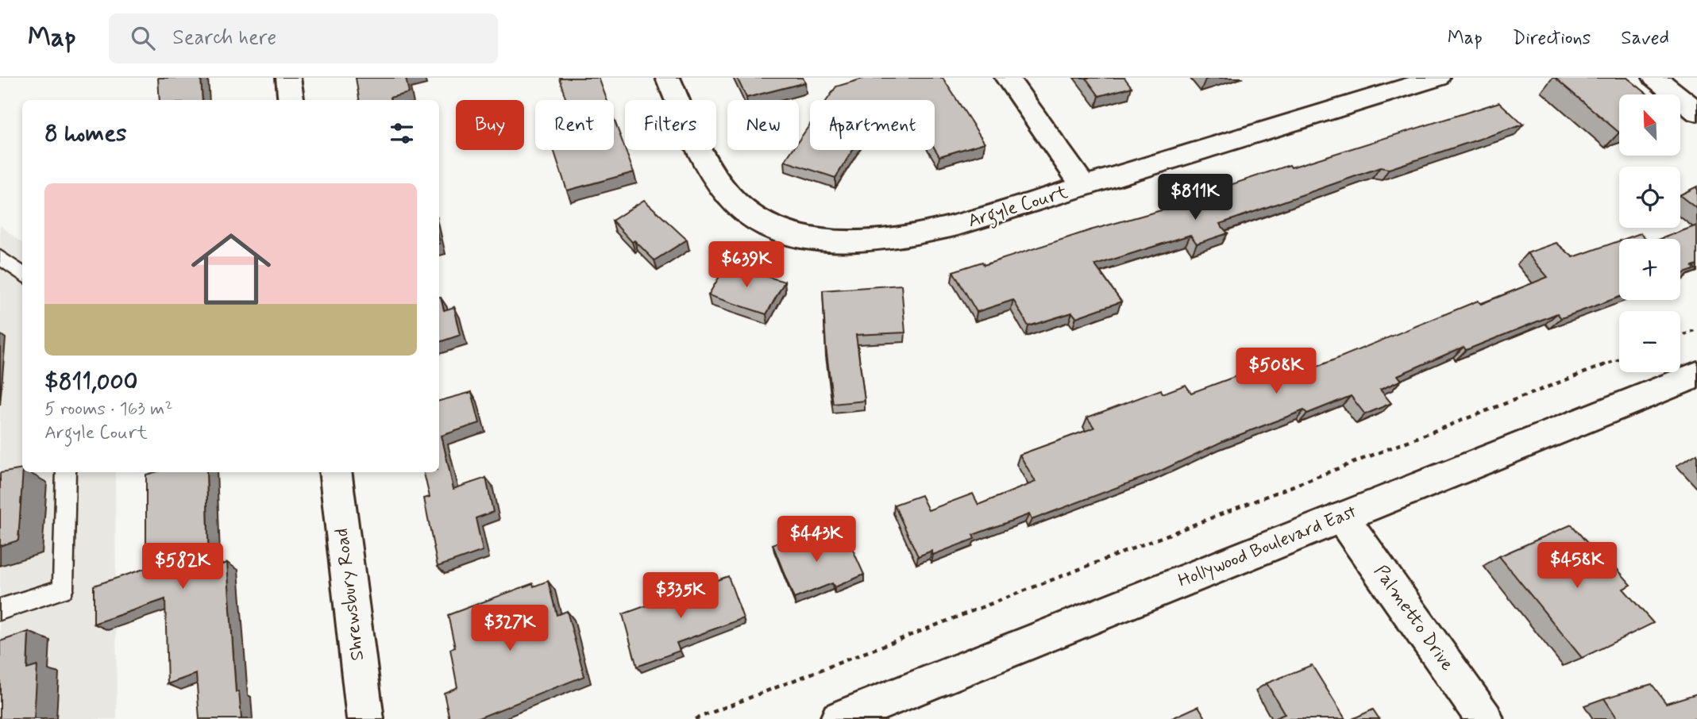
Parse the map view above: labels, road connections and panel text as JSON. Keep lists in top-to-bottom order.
{
  "streets": {
    "street": [
      "Argyle Court",
      "Hollywood Boulevard East",
      "Shrewsbury Road",
      "Palmetto Drive"
    ]
  },
  "crossings": [
    ["Hollywood Boulevard East", "Palmetto Drive"]
  ],
  "north": "top left",
  "page": {
    "header": "Map",
    "search": "Search here",
    "nav": ["Map", "Directions", "Saved"],
    "map_buttons": ["+", "−"],
    "chip": [
      "Buy",
      "Rent",
      "Filters",
      "New",
      "Apartment"
    ],
    "heading": "8 homes",
    "list": [
      {
        "name": "$811,000",
        "note": "5 rooms · 163 m² · Argyle Court"
      }
    ],
    "price": [
      "$811K",
      "$639K",
      "$508K",
      "$443K",
      "$458K",
      "$582K",
      "$335K",
      "$327K"
    ]
  }
}
